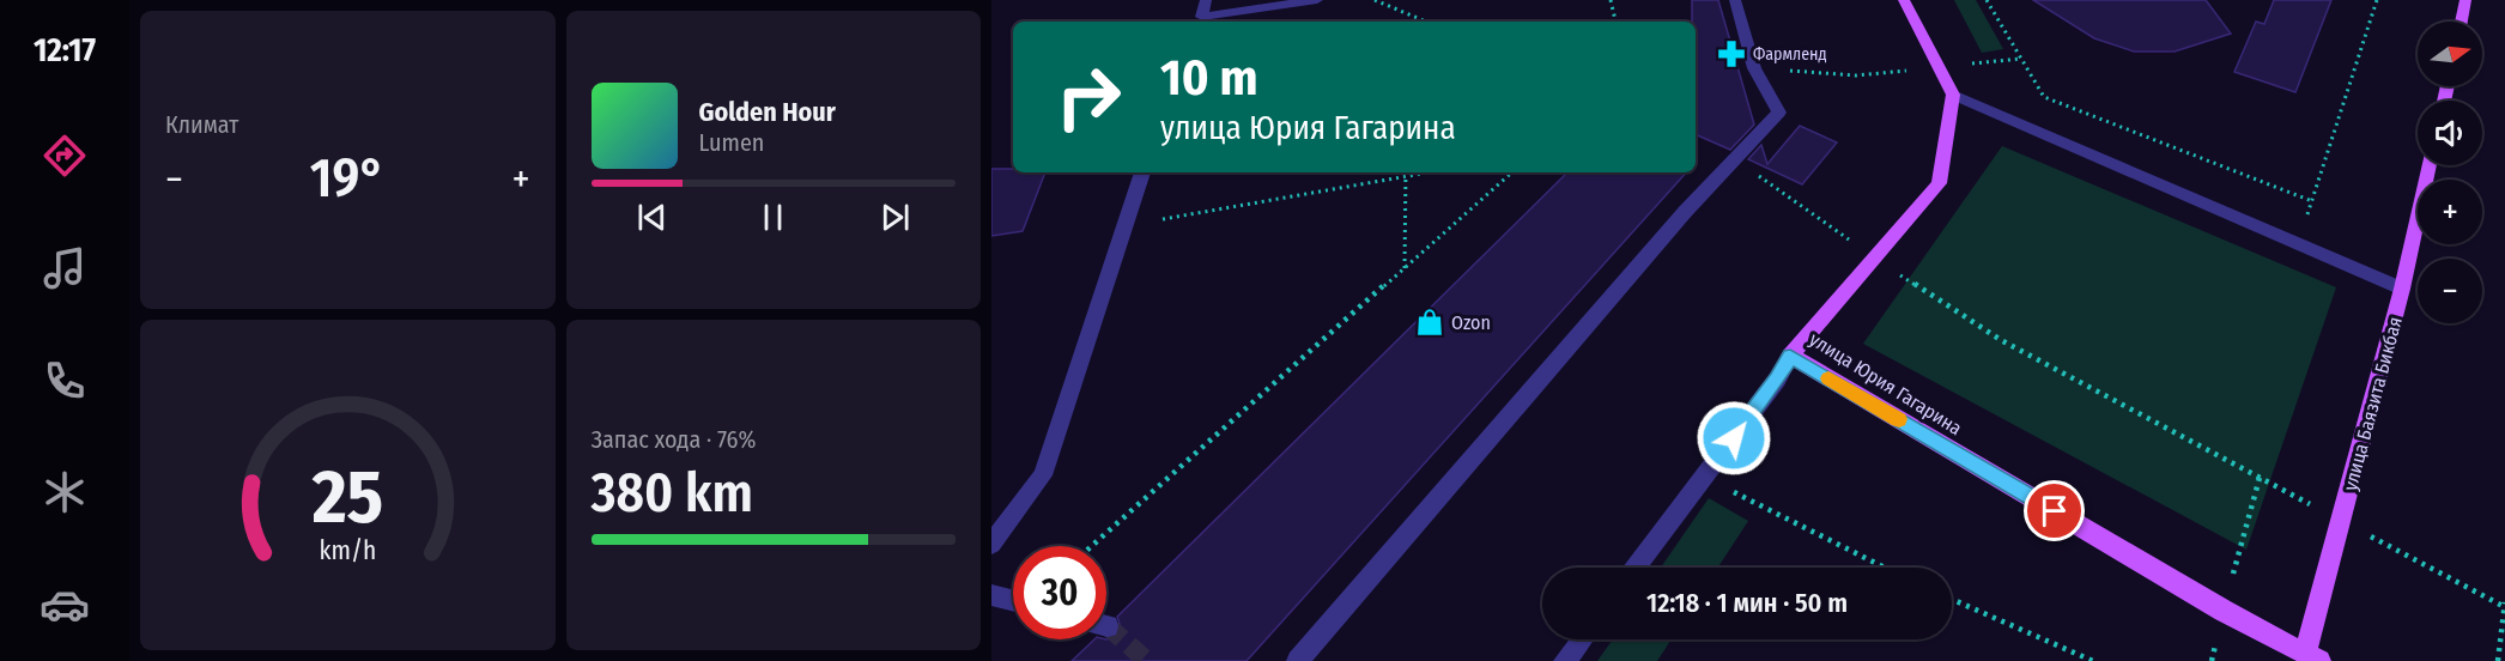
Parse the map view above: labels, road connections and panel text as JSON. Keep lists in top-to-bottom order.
{
  "streets": {
    "main road": ["улица Юрия Гагарина", "улица Баязита Бикбая"]
  },
  "crossings": [
    ["улица Юрия Гагарина", "улица Баязита Бикбая"]
  ],
  "places": {
    "pharmacy": ["Фармленд"],
    "shop": ["Ozon"]
  },
  "north": "right",
  "page": {
    "tabs": "12:17",
    "tile": [
      "Климат",
      ["Запас хода · 76%", "380 km"]
    ],
    "map_buttons": ["+", "−"],
    "turn": ["10 m", "улица Юрия Гагарина"],
    "song": ["Golden Hour", "Lumen"],
    "heat": ["−", "19°", "+"],
    "limit": "30",
    "trip": "12:18 · 1 мин · 50 m",
    "gauge": ["25", "km/h"]
  }
}
